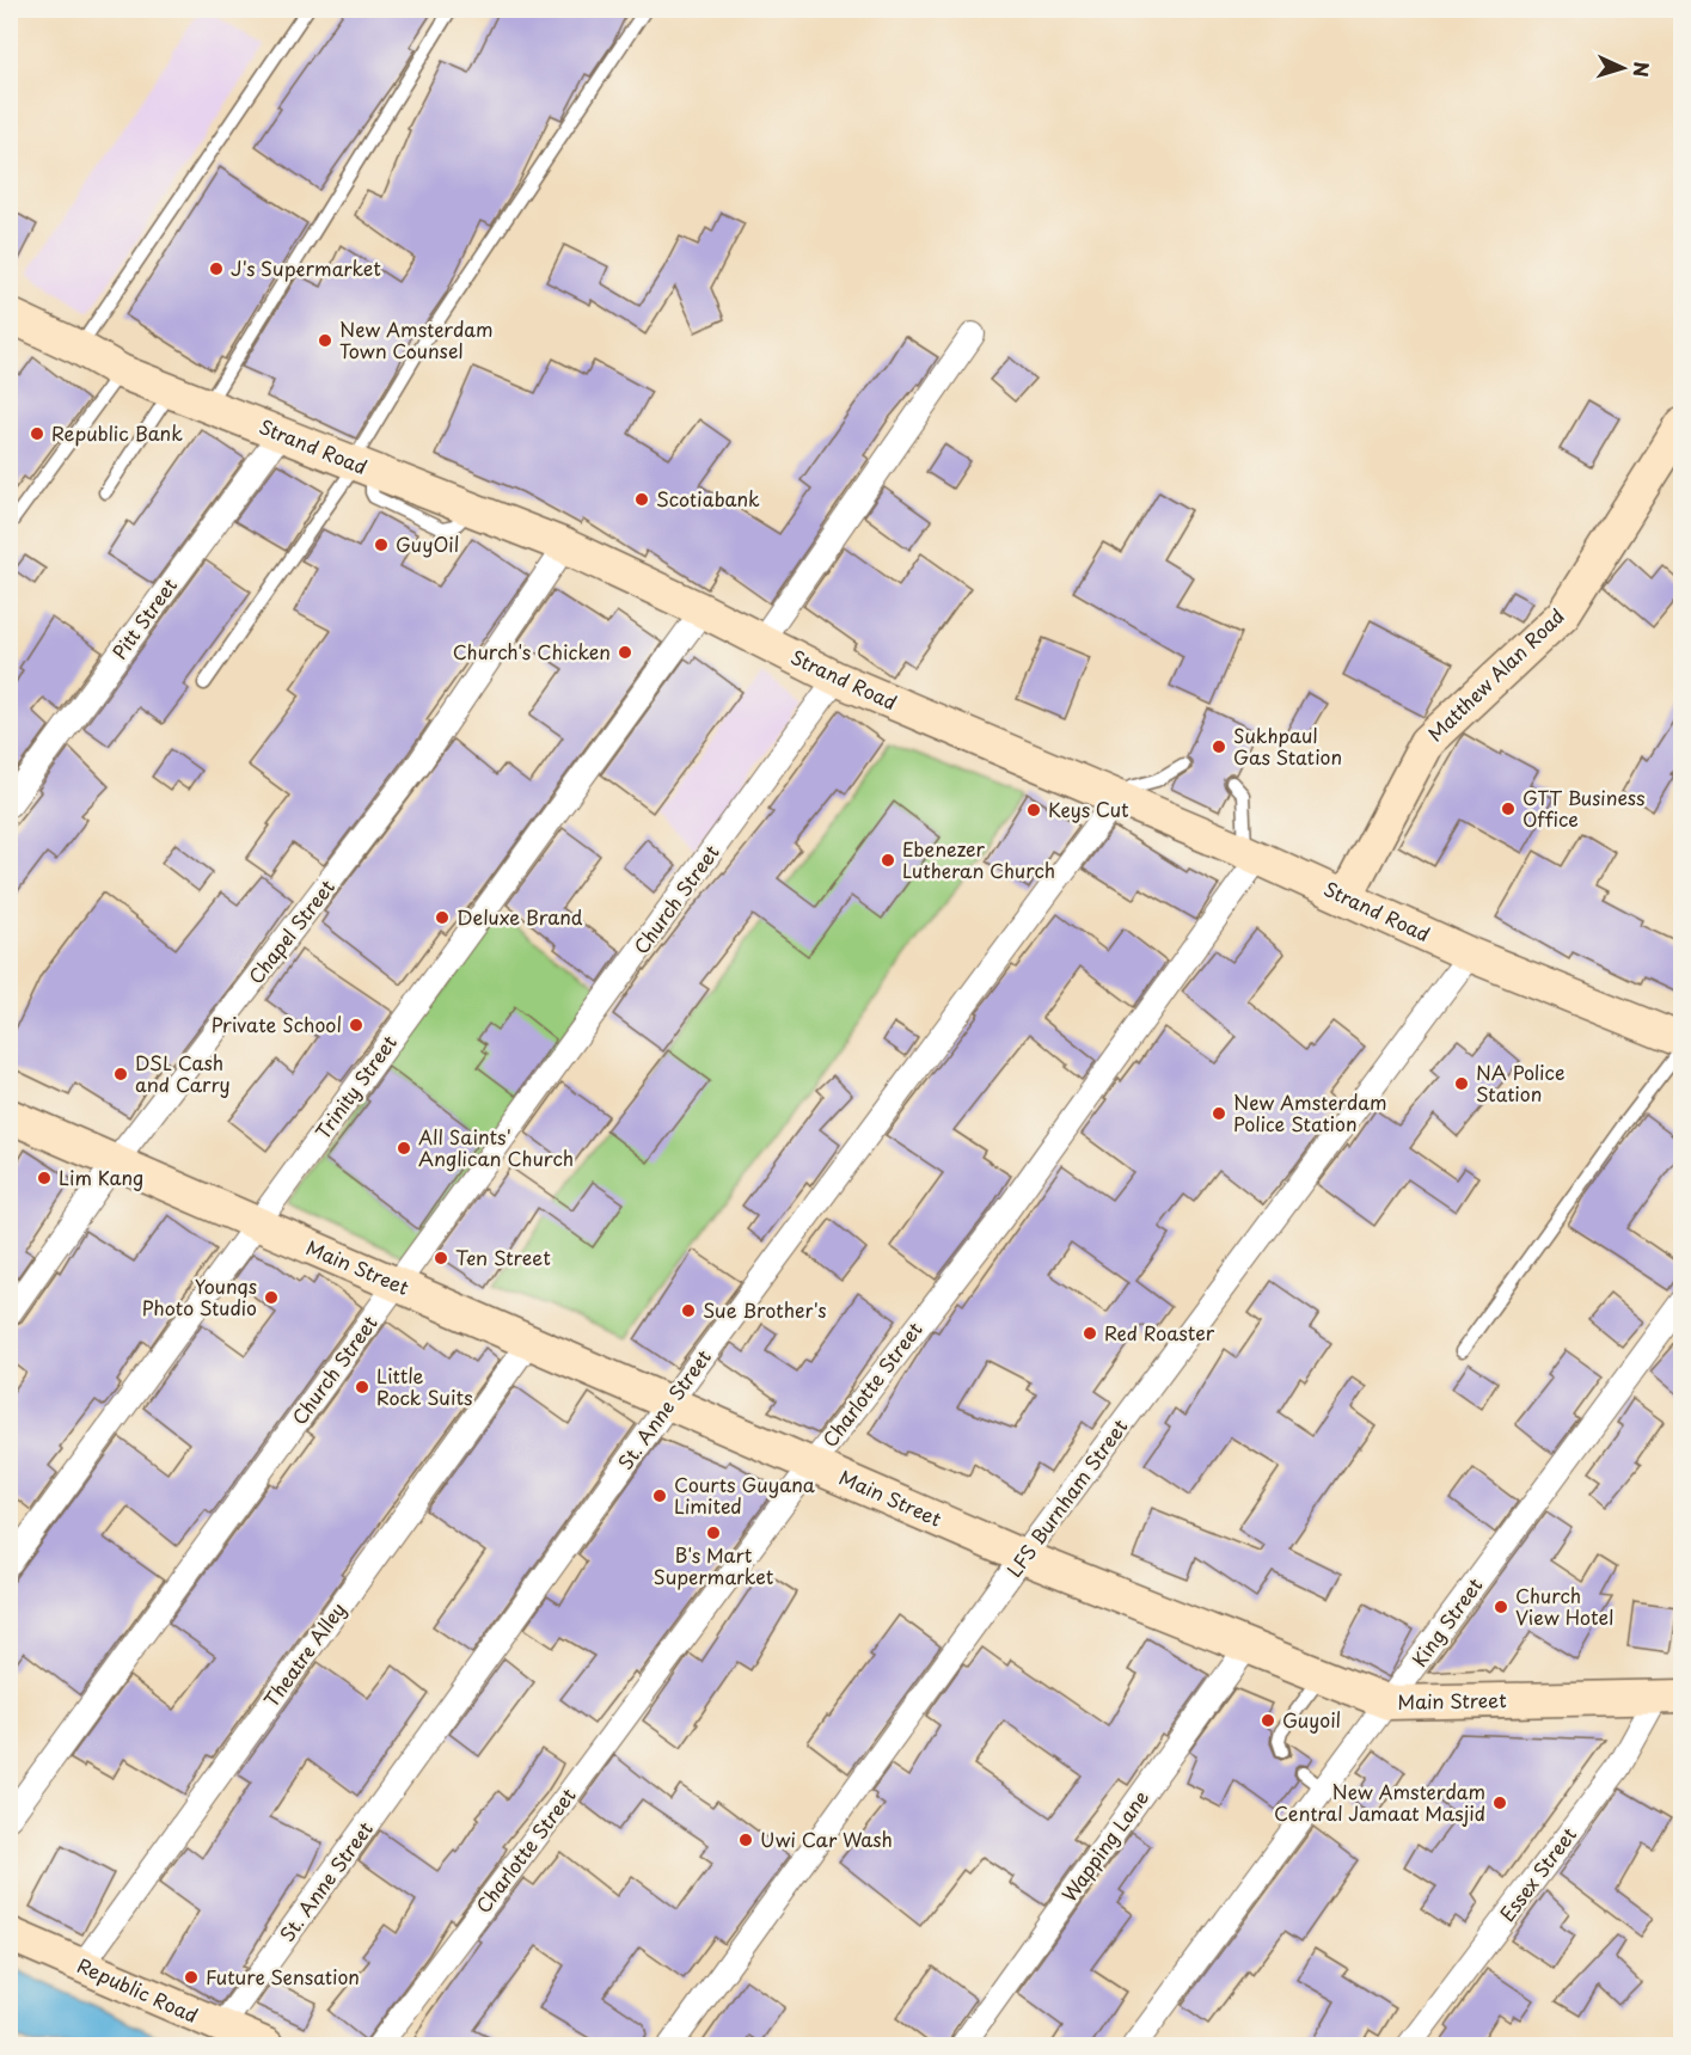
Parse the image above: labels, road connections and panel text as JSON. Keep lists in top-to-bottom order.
{
  "streets": {
    "street": [
      "Strand Road",
      "Pitt Street",
      "Matthew Alan Road",
      "Church Street",
      "Chapel Street",
      "Trinity Street",
      "Main Street",
      "Charlotte Street",
      "St. Anne Street",
      "LFS Burnham Street",
      "King Street",
      "Theatre Alley",
      "Wapping Lane",
      "Essex Street",
      "Republic Road"
    ]
  },
  "crossings": [
    ["Strand Road", "Pitt Street"],
    ["Strand Road", "Matthew Alan Road"],
    ["Strand Road", "Church Street"],
    ["Strand Road", "Chapel Street"],
    ["Strand Road", "Trinity Street"],
    ["Strand Road", "Charlotte Street"],
    ["Strand Road", "St. Anne Street"],
    ["Strand Road", "LFS Burnham Street"],
    ["Church Street", "Main Street"],
    ["Chapel Street", "Main Street"],
    ["Trinity Street", "Main Street"],
    ["Main Street", "Charlotte Street"],
    ["Main Street", "St. Anne Street"],
    ["Main Street", "LFS Burnham Street"],
    ["Main Street", "King Street"],
    ["Main Street", "Theatre Alley"],
    ["Main Street", "Wapping Lane"],
    ["Main Street", "Essex Street"],
    ["St. Anne Street", "Republic Road"],
    ["Theatre Alley", "Republic Road"]
  ],
  "places": [
    "J's Supermarket",
    "New Amsterdam Town Counsel",
    "Republic Bank",
    "Scotiabank",
    "GuyOil",
    "Church's Chicken",
    "Sukhpaul Gas Station",
    "GTT Business Office",
    "Keys Cut",
    "Ebenezer Lutheran Church",
    "Deluxe Brand",
    "Private School",
    "DSL Cash and Carry",
    "NA Police Station",
    "New Amsterdam Police Station",
    "All Saints' Anglican Church",
    "Lim Kang",
    "Ten Street",
    "Youngs Photo Studio",
    "Sue Brother's",
    "Red Roaster",
    "Little Rock Suits",
    "Courts Guyana Limited",
    "B's Mart Supermarket",
    "Church View Hotel",
    "Guyoil",
    "New Amsterdam Central Jamaat Masjid",
    "Uwi Car Wash",
    "Future Sensation"
  ],
  "north": "right"
}
